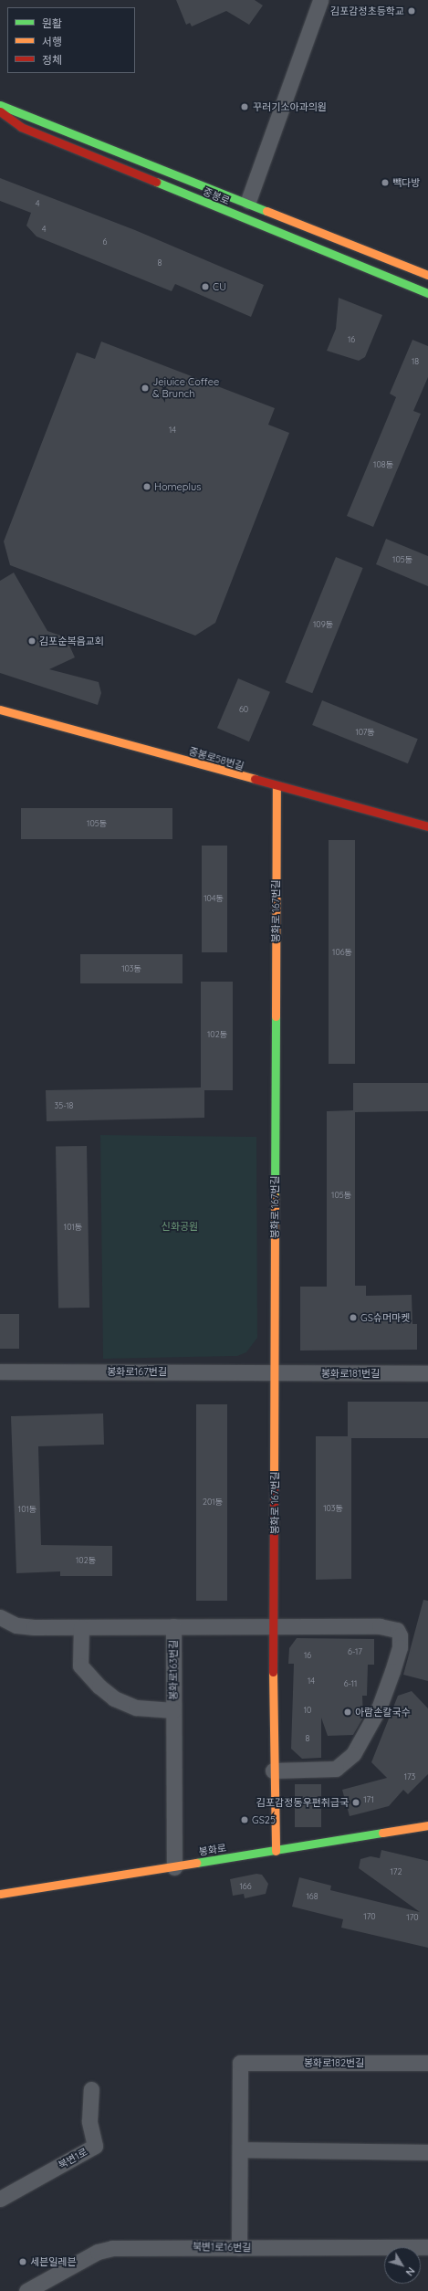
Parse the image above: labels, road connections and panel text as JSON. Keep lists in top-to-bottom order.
{
  "streets": {
    "street": [
      "중봉로",
      "중봉로58번길",
      "봉화로 167번길",
      "봉화로167번길",
      "봉화로181번길",
      "봉화로163번길",
      "봉화로",
      "봉화로182번길",
      "북변1로",
      "북변1로16번길"
    ]
  },
  "crossings": [
    ["중봉로58번길", "봉화로 167번길"],
    ["봉화로 167번길", "봉화로167번길"],
    ["봉화로 167번길", "봉화로181번길"],
    ["봉화로 167번길", "봉화로"],
    ["봉화로167번길", "봉화로181번길"],
    ["봉화로163번길", "봉화로"]
  ],
  "parks": ["신화공원"],
  "places": [
    "김포감정초등학교",
    "꾸러기소아과의원",
    "빽다방",
    "CU",
    "Jejuice Coffee & Brunch",
    "Homeplus",
    "김포순복음교회",
    "GS슈머마켓",
    "아람손칼국수",
    "김포감정동우편취급국",
    "GS25",
    "세븐일레븐"
  ],
  "house_numbers": [
    "4",
    "4",
    "6",
    "8",
    "16",
    "18",
    "14",
    "108동",
    "105동",
    "109동",
    "60",
    "107동",
    "105동",
    "104동",
    "106동",
    "103동",
    "102동",
    "35-18",
    "105동",
    "101동",
    "201동",
    "103동",
    "101동",
    "102동",
    "6-17",
    "16",
    "14",
    "6-11",
    "10",
    "8",
    "173",
    "171",
    "172",
    "166",
    "168",
    "170",
    "170"
  ],
  "legend": ["원활", "서행", "정체"],
  "north": "bottom right"
}
